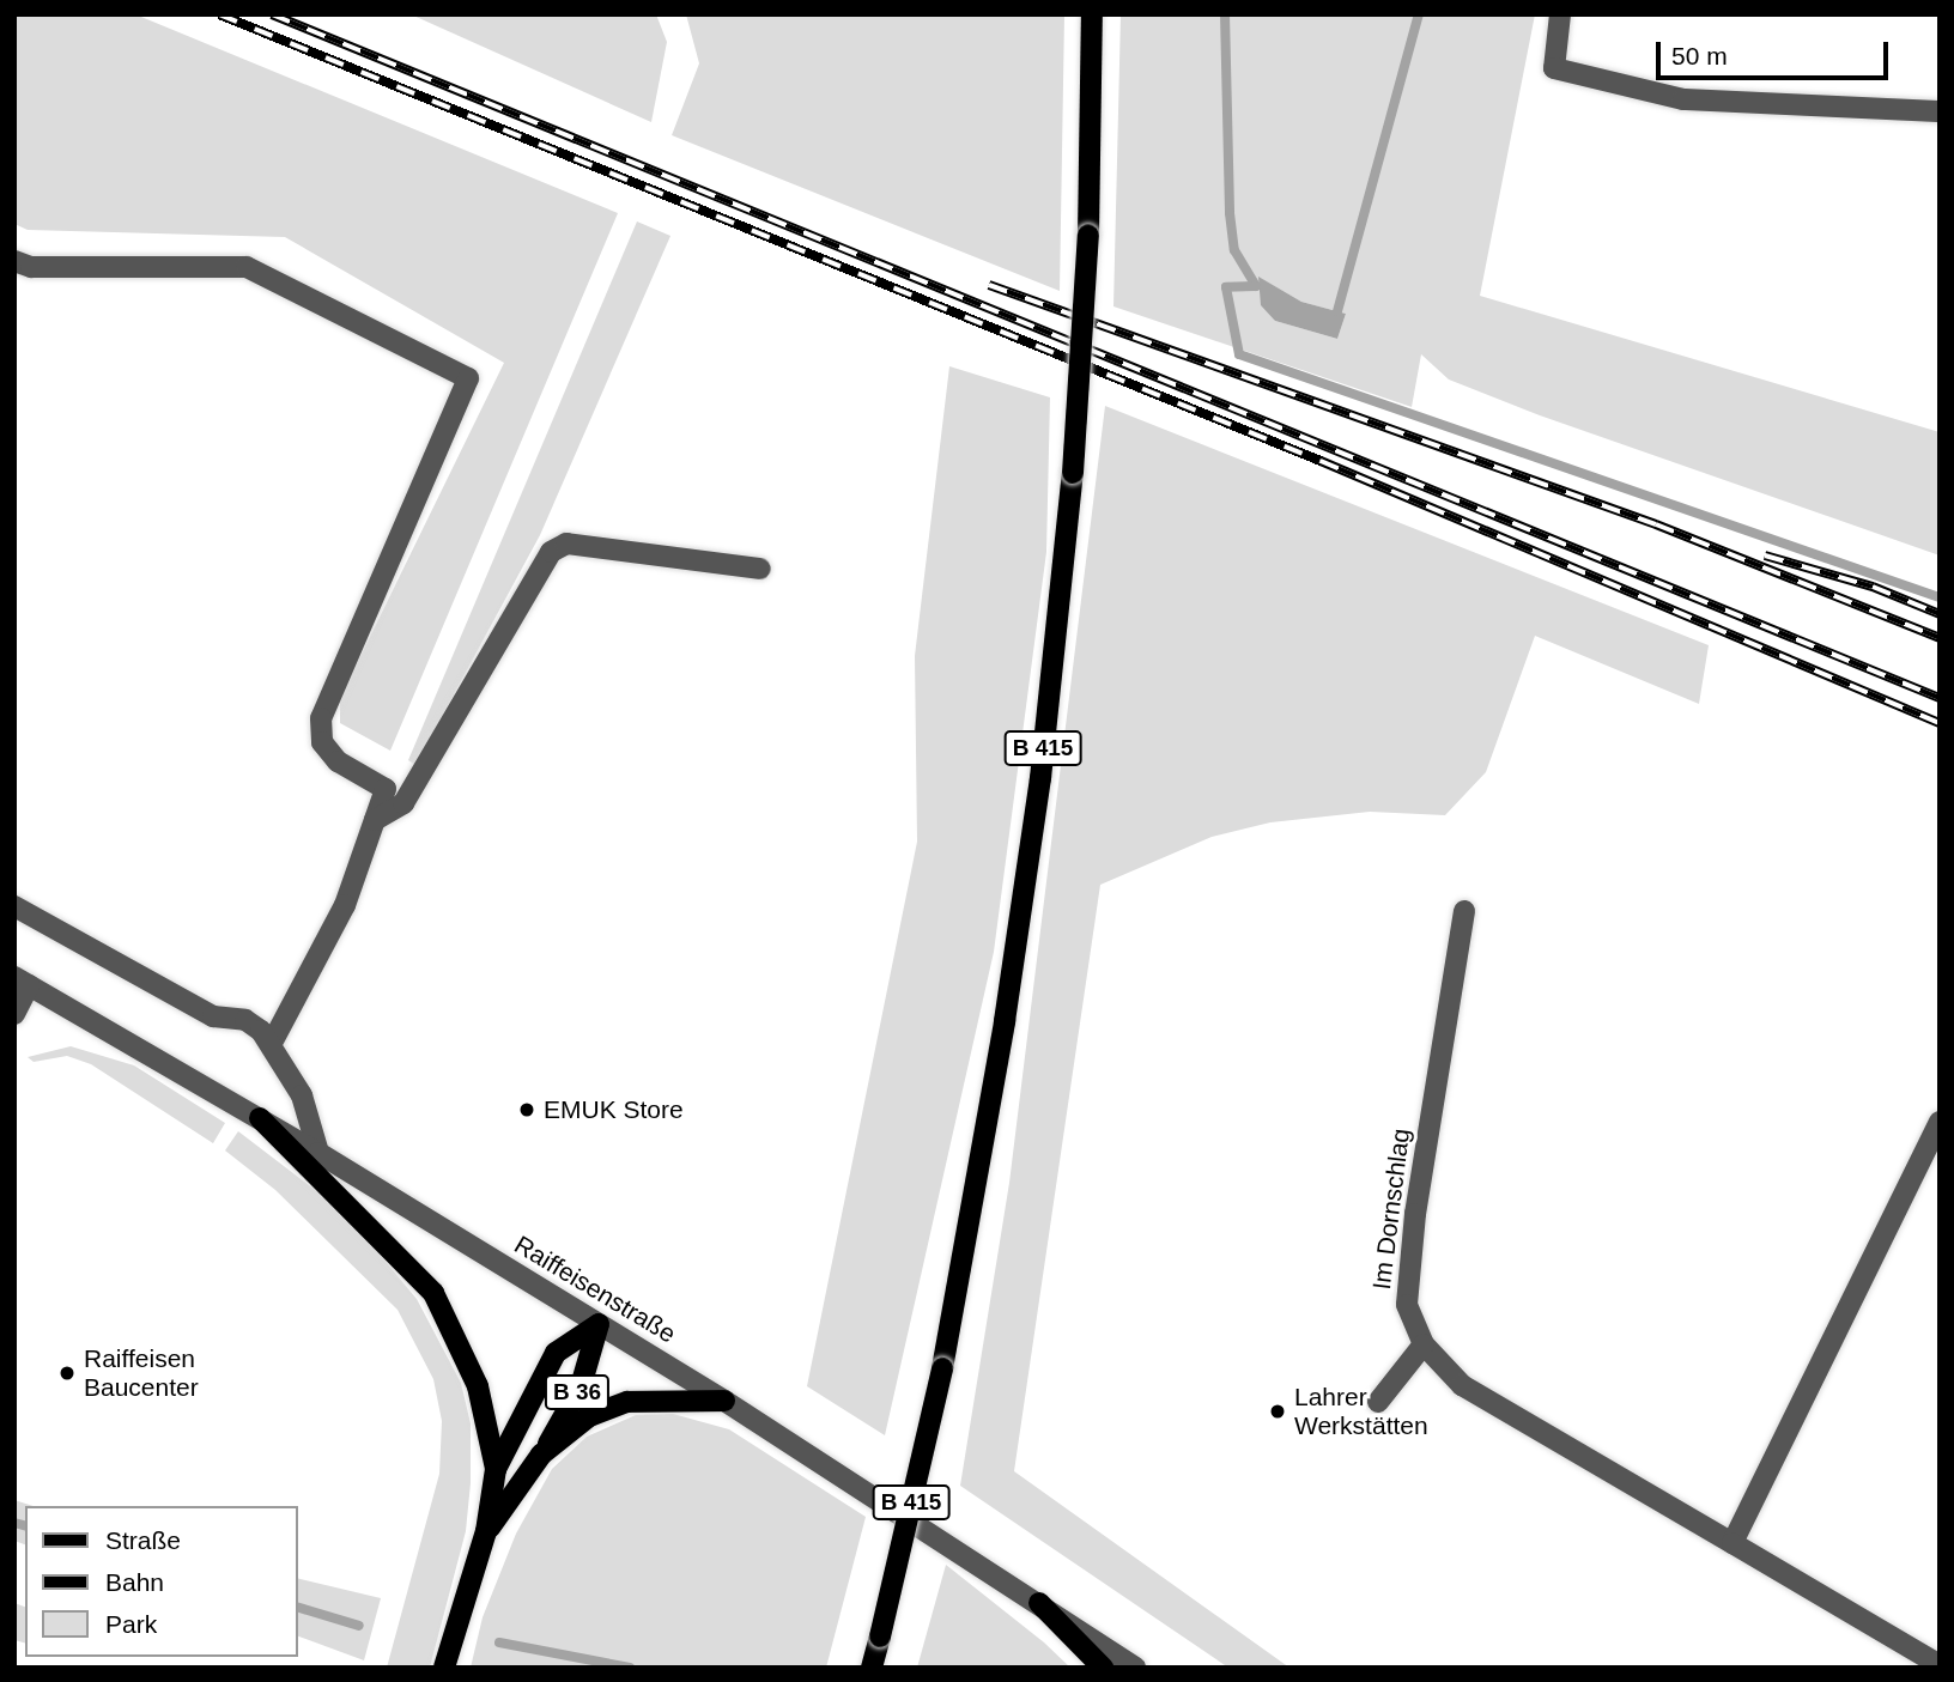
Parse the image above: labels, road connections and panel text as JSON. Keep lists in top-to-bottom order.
{
  "streets": {
    "main road": ["B 415", "B 36"],
    "street": ["Im Dornschlag", "Raiffeisenstraße"]
  },
  "crossings": [
    ["Raiffeisenstraße", "B 36"]
  ],
  "places": ["EMUK Store", "Raiffeisen Baucenter", "Lahrer Werkstätten"],
  "legend": ["Straße", "Bahn", "Park"],
  "scale_bar": "50 m"
}
